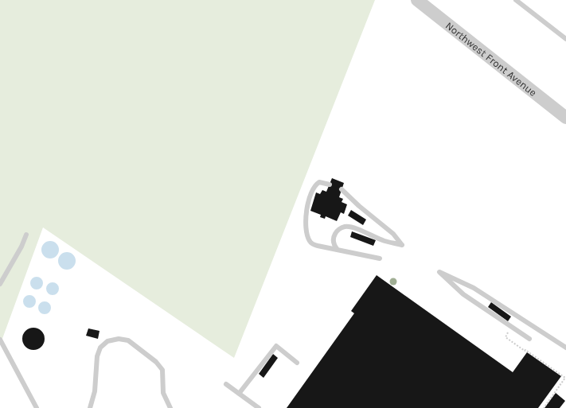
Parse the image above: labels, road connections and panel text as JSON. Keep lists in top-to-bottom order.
{
  "streets": {
    "street": ["Northwest Front Avenue"]
  }
}
